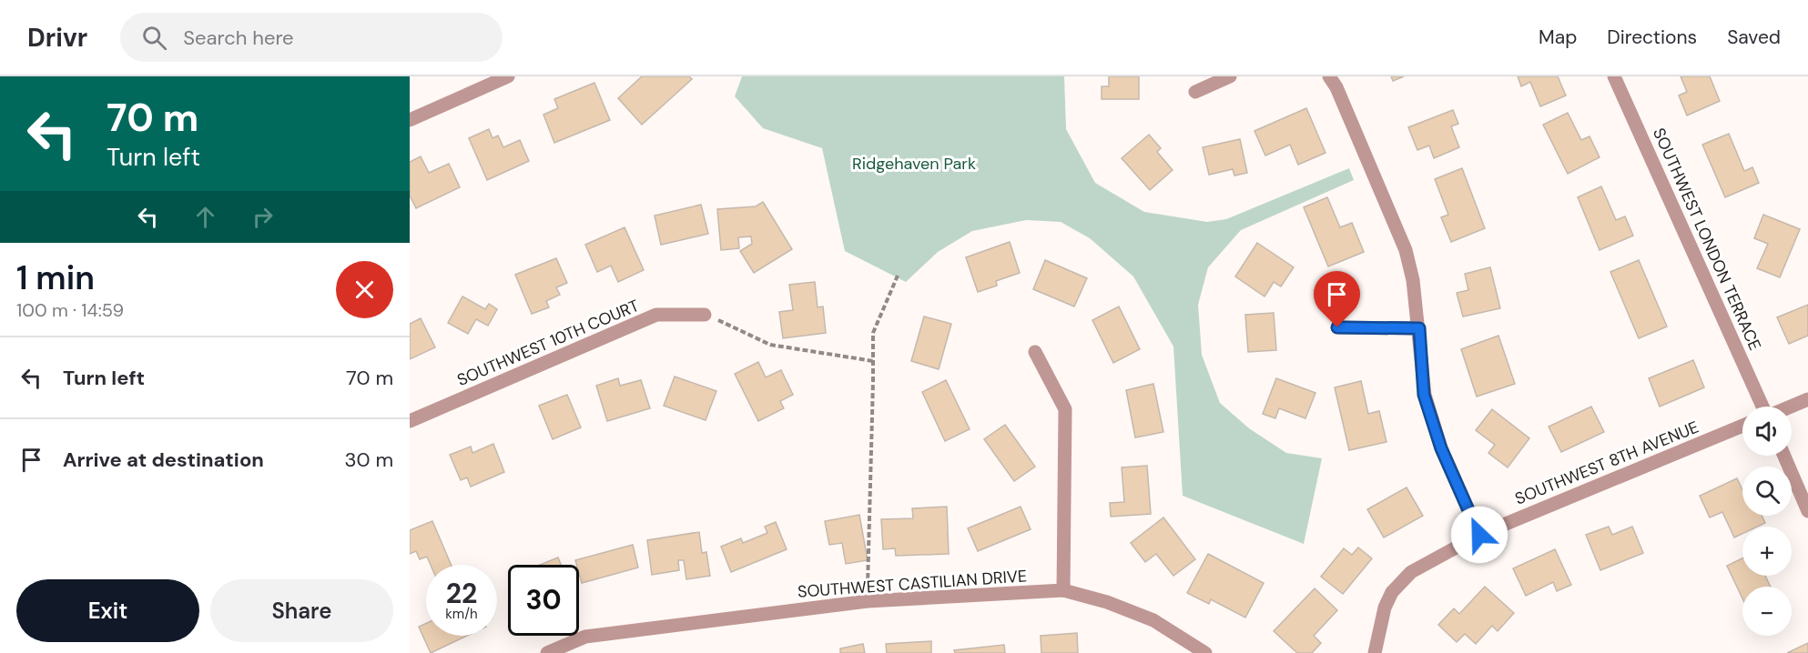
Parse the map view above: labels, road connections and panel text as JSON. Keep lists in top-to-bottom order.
{
  "streets": {
    "street": [
      "SOUTHWEST LONDON TERRACE",
      "SOUTHWEST 10TH COURT",
      "SOUTHWEST 8TH AVENUE",
      "SOUTHWEST CASTILIAN DRIVE"
    ]
  },
  "parks": ["Ridgehaven Park"],
  "page": {
    "header": "Drivr",
    "search": "Search here",
    "nav": ["Map", "Directions", "Saved"],
    "turn": ["70 m", "Turn left"],
    "heading": ["1 min", "100 m · 14:59"],
    "list": [
      {
        "name": "Turn left",
        "value": "70 m"
      },
      {
        "name": "Arrive at destination",
        "value": "30 m"
      }
    ],
    "map_buttons": ["+", "−"],
    "speed": "22 km/h",
    "limit": "30",
    "buttons": ["Exit", "Share"]
  }
}
